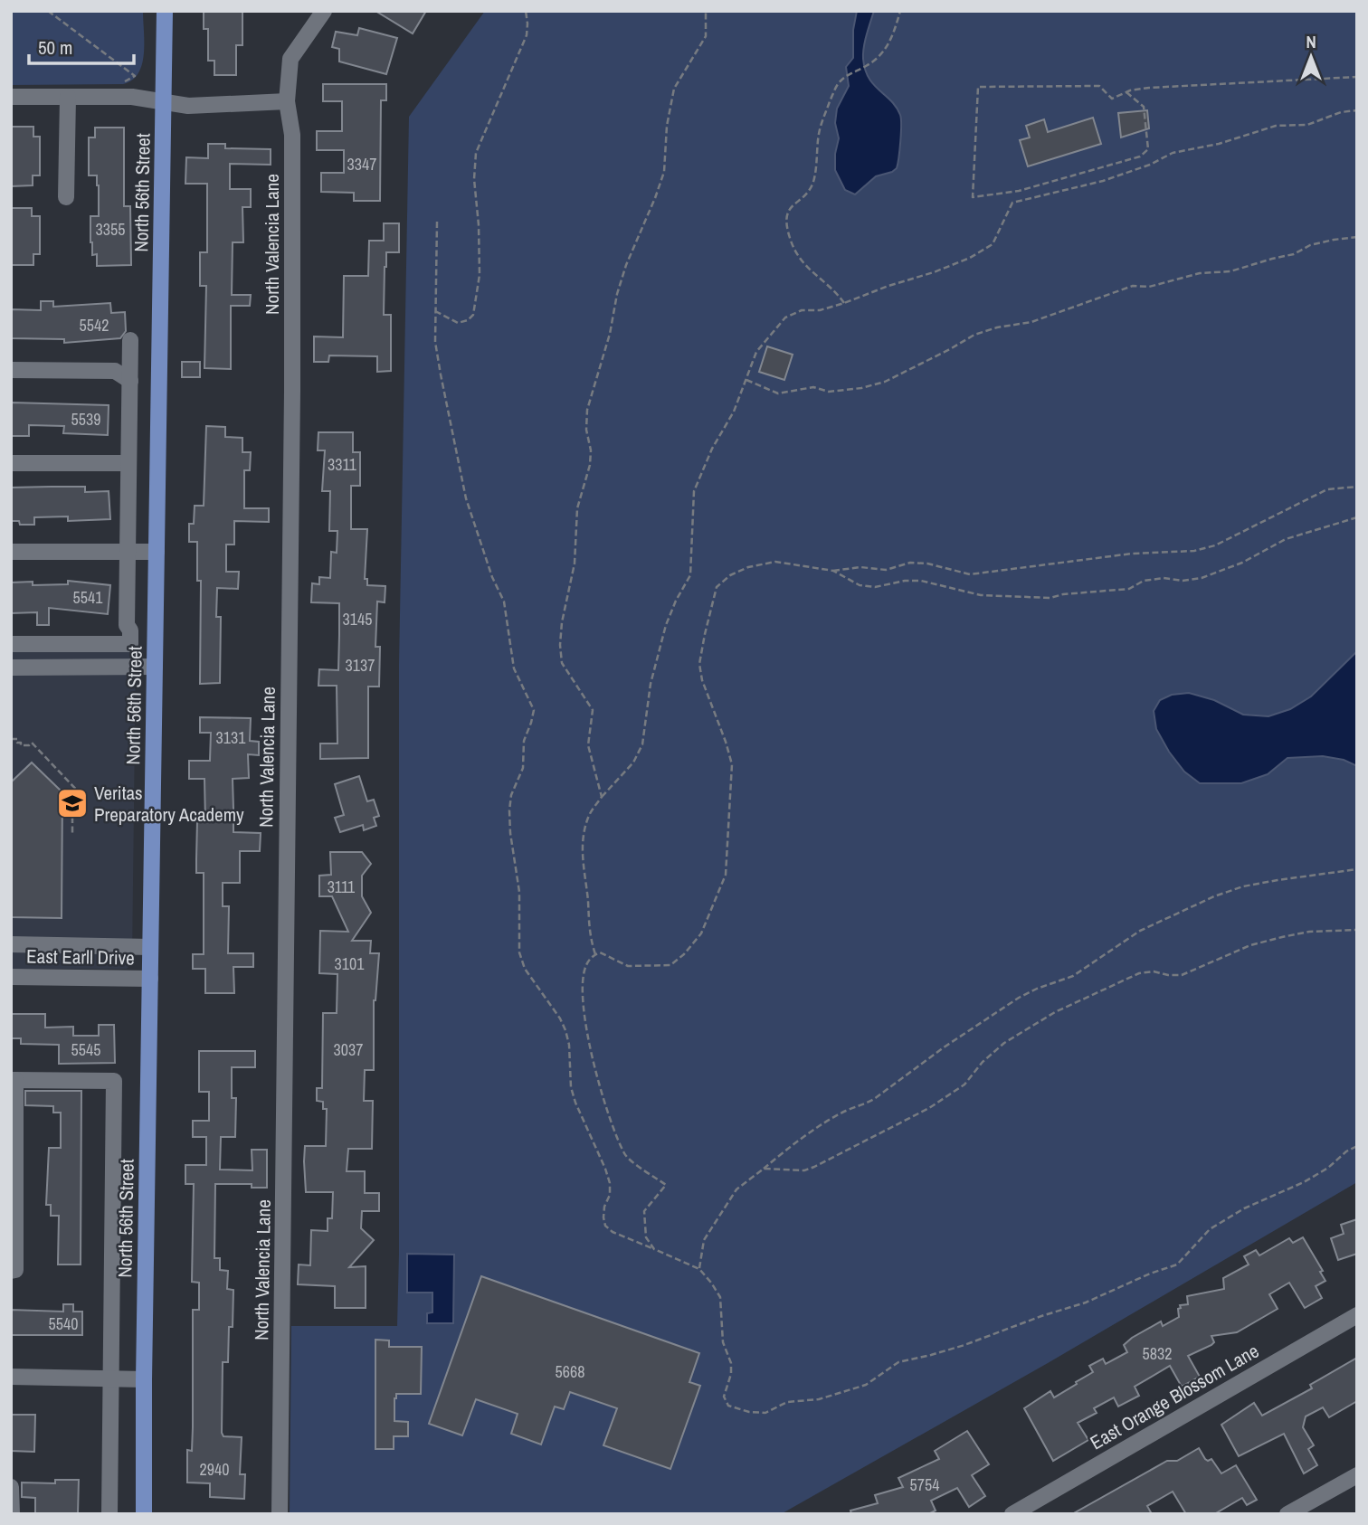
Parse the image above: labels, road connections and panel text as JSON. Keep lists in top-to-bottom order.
{
  "streets": {
    "main road": ["North 56th Street"],
    "street": ["North Valencia Lane", "East Earll Drive", "East Orange Blossom Lane"]
  },
  "crossings": [
    ["North 56th Street", "East Earll Drive"]
  ],
  "places": {
    "school or university": ["Veritas Preparatory Academy"]
  },
  "house_numbers": [
    "3347",
    "3355",
    "5542",
    "5539",
    "3311",
    "5541",
    "3145",
    "3137",
    "3131",
    "3111",
    "3101",
    "5545",
    "3037",
    "5540",
    "5832",
    "5668",
    "2940",
    "5754"
  ],
  "scale_bar": "50 m",
  "north": "top"
}
